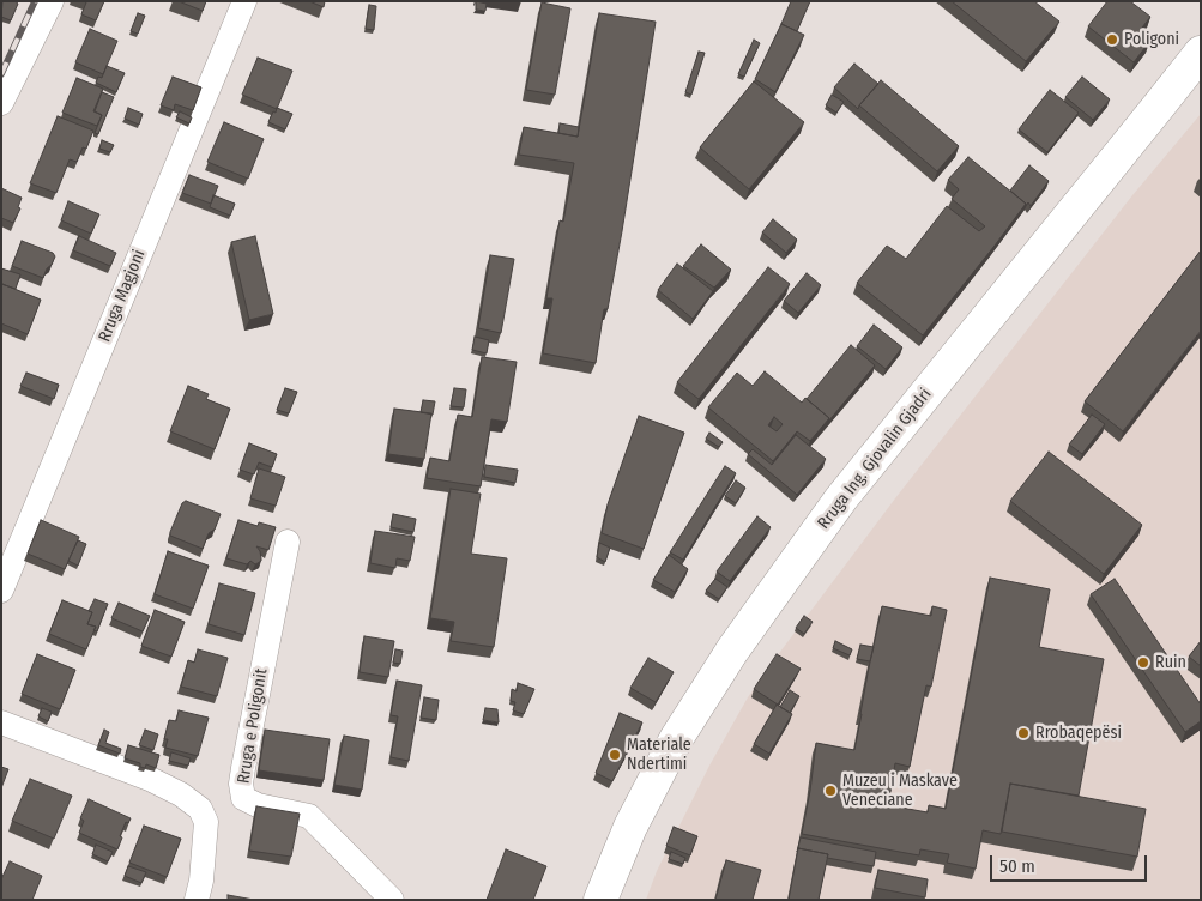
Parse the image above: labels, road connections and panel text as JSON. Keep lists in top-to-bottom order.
{
  "streets": {
    "main road": ["Rruga Ing. Gjovalin Gjadri"],
    "street": ["Rruga Magjoni", "Rruga e Poligonit"]
  },
  "places": [
    "Poligoni",
    "Ruin",
    "Rrobaqepësi",
    "Materiale Ndertimi",
    "Muzeu i Maskave Veneciane"
  ],
  "scale_bar": "50 m"
}
